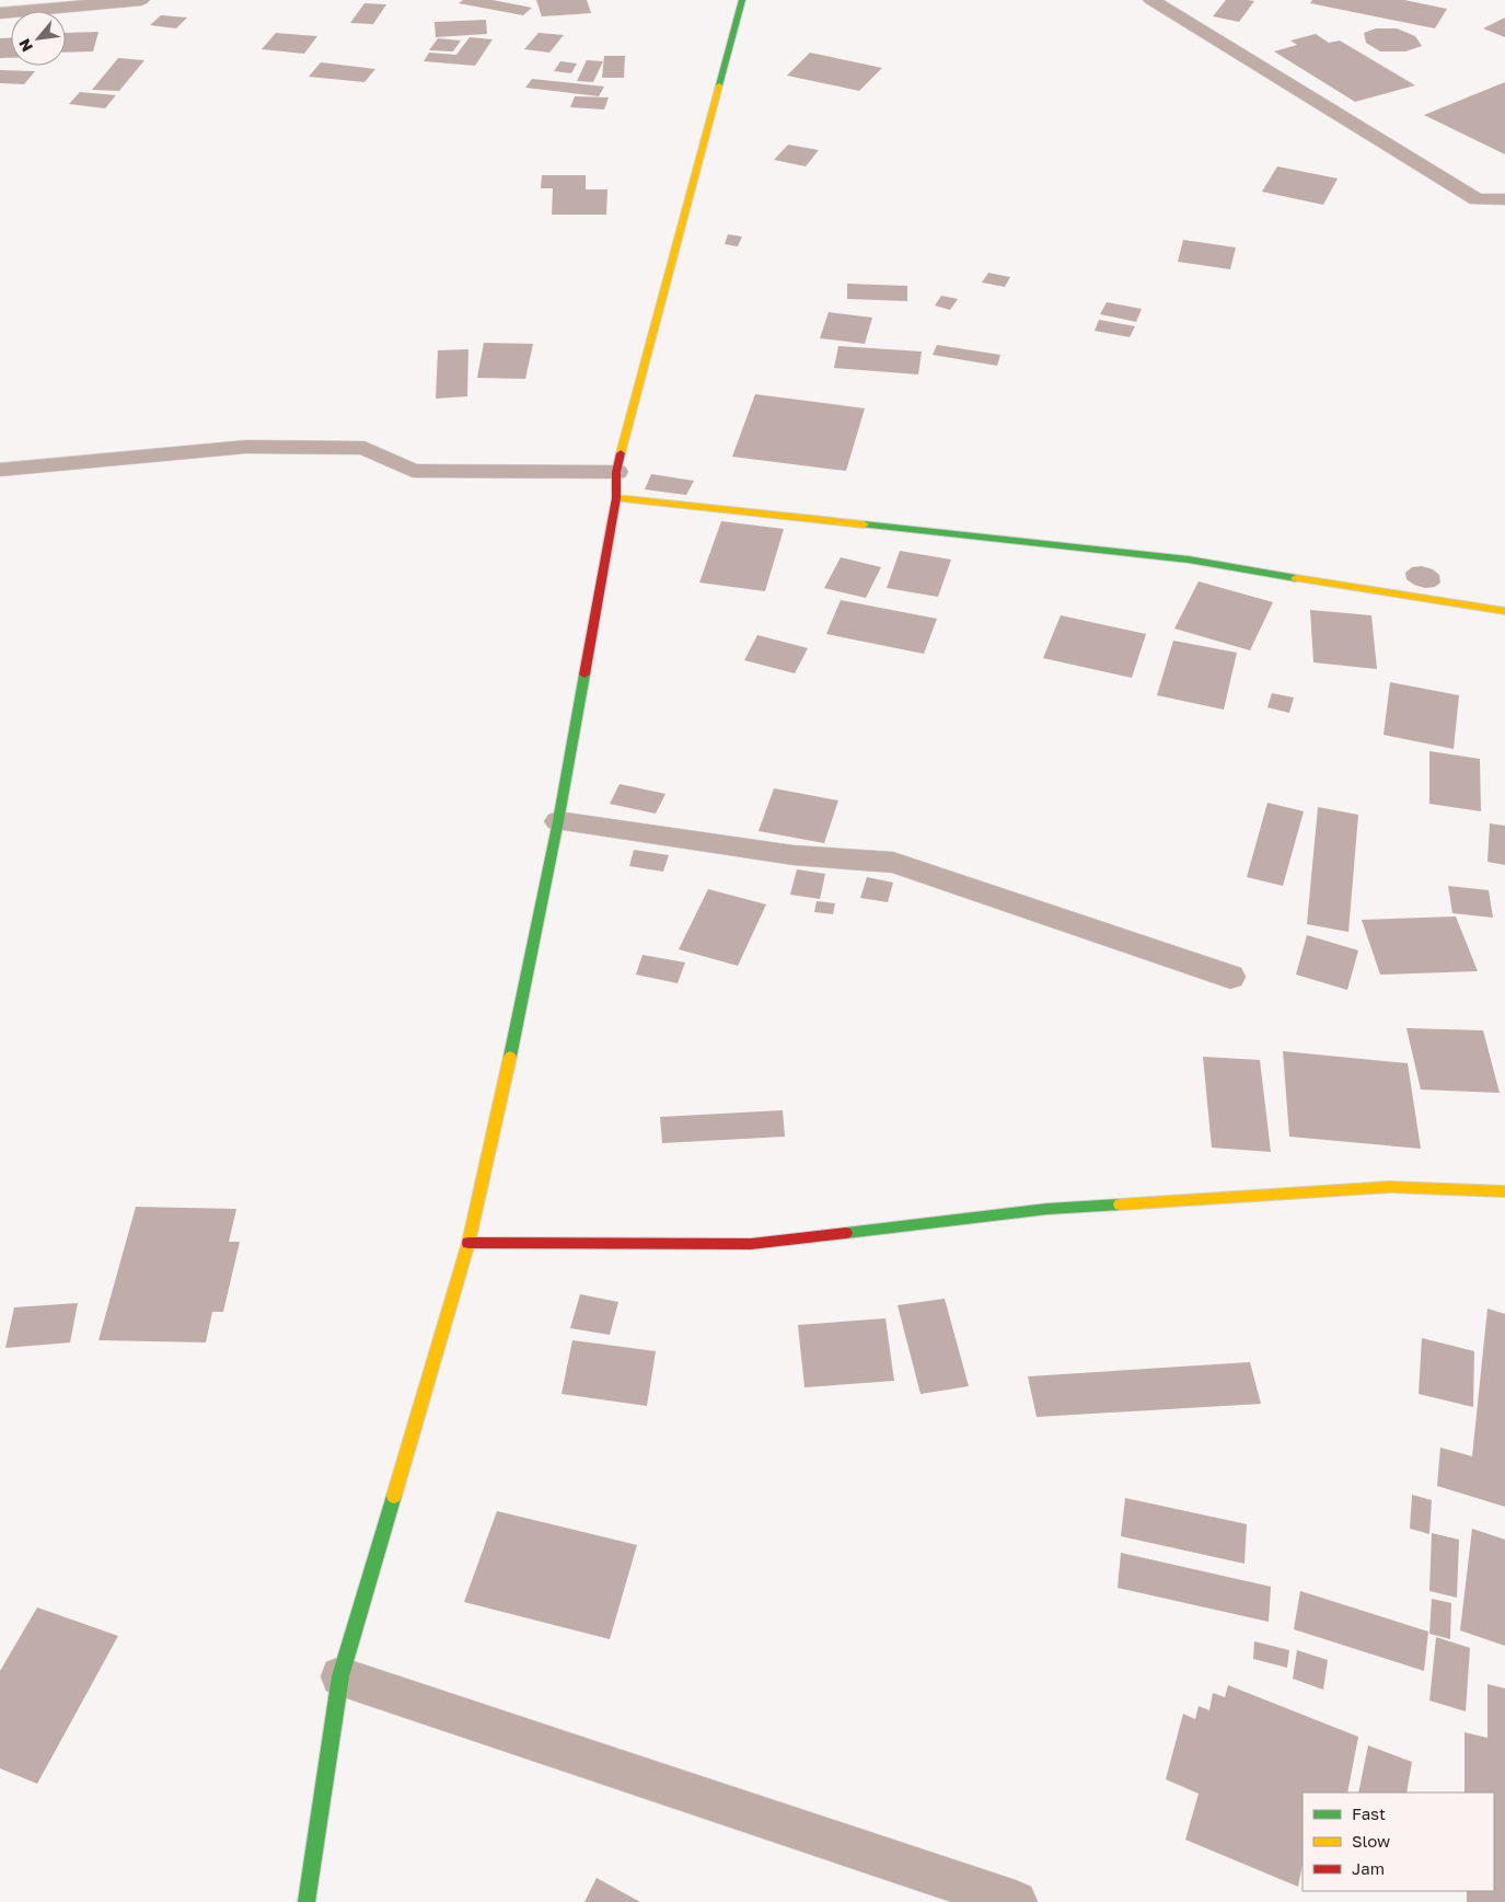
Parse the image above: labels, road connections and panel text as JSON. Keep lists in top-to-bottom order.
{
  "legend": ["Fast", "Slow", "Jam"],
  "north": "bottom left"
}
